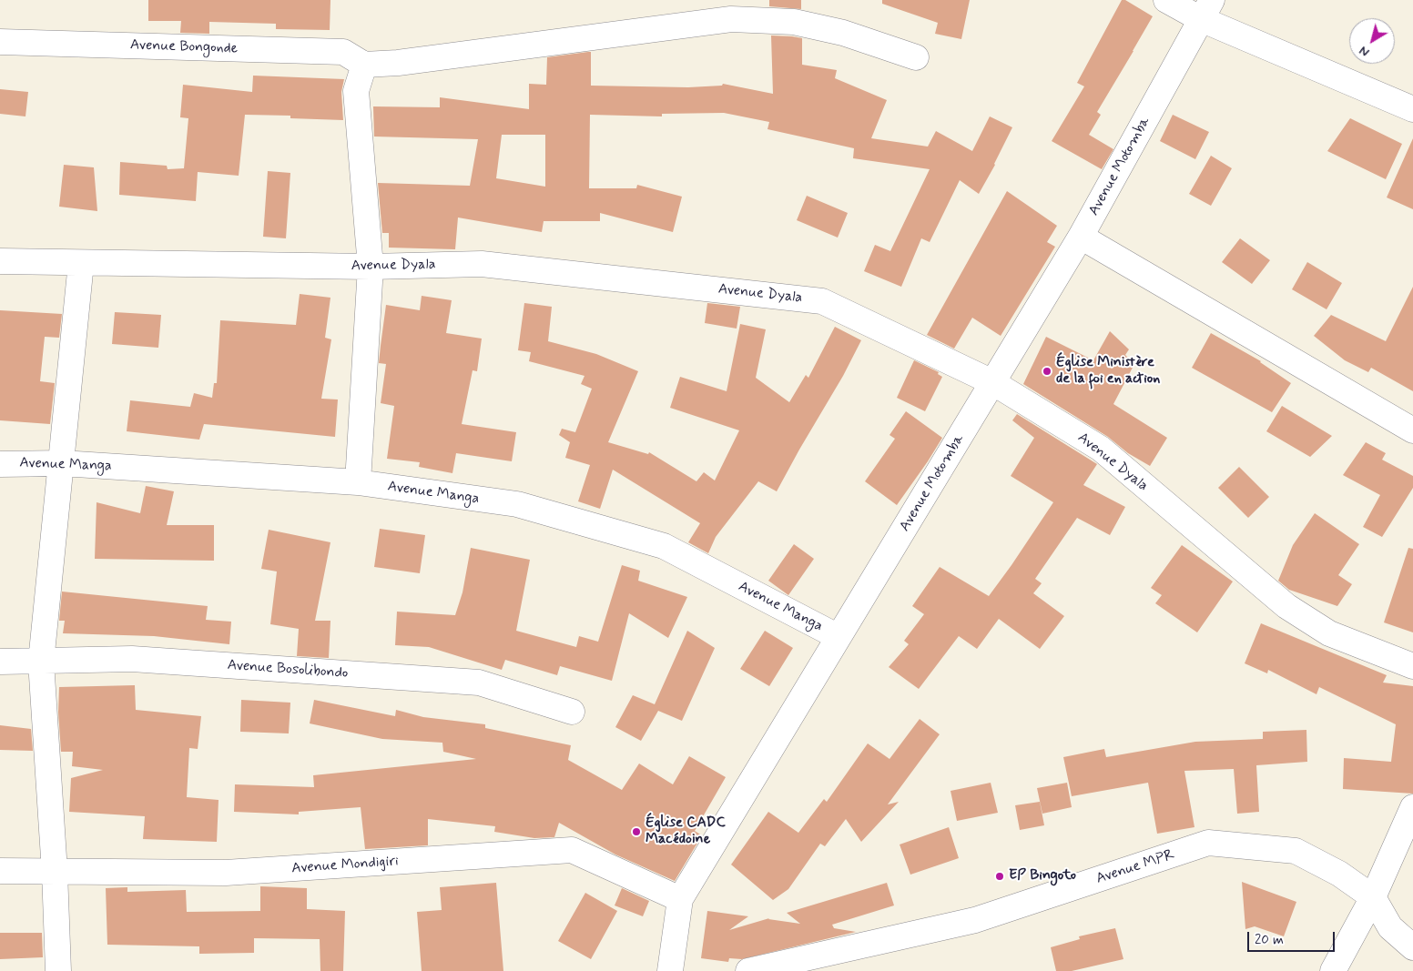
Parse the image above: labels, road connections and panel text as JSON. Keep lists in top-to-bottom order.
{
  "streets": {
    "street": [
      "Avenue Bongonde",
      "Avenue Motomba",
      "Avenue Dyala",
      "Avenue Manga",
      "Avenue Bosolibondo",
      "Avenue Mondigiri",
      "Avenue MPR"
    ]
  },
  "crossings": [
    ["Avenue Motomba", "Avenue Dyala"],
    ["Avenue Motomba", "Avenue Manga"],
    ["Avenue Motomba", "Avenue Mondigiri"]
  ],
  "places": ["Église Ministère de la foi en action", "Église CADC Macédoine", "EP Bingoto"],
  "scale_bar": "20 m",
  "north": "bottom left"
}
